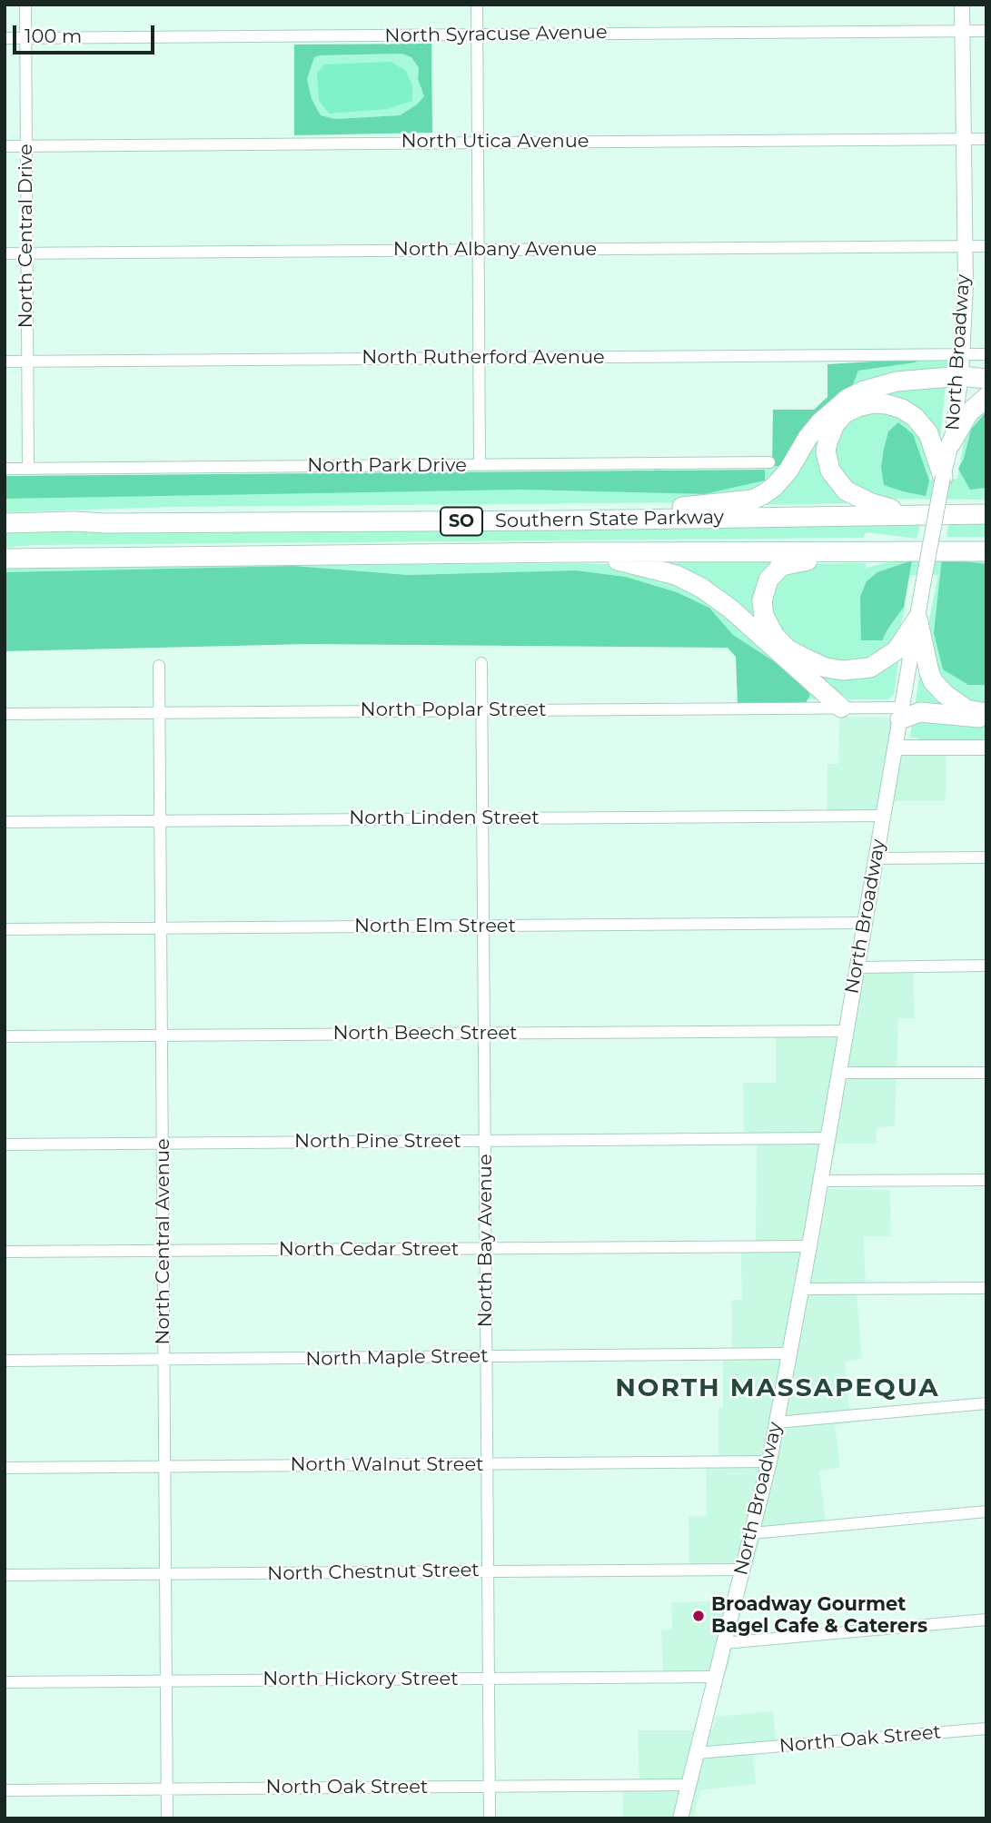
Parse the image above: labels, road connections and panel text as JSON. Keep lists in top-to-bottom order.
{
  "streets": {
    "highway": ["Southern State Parkway", "SO"],
    "main road": ["North Broadway"],
    "street": [
      "North Syracuse Avenue",
      "North Utica Avenue",
      "North Central Drive",
      "North Albany Avenue",
      "North Rutherford Avenue",
      "North Park Drive",
      "North Poplar Street",
      "North Linden Street",
      "North Elm Street",
      "North Beech Street",
      "North Pine Street",
      "North Bay Avenue",
      "North Central Avenue",
      "North Cedar Street",
      "North Maple Street",
      "North Walnut Street",
      "North Chestnut Street",
      "North Hickory Street",
      "North Oak Street"
    ]
  },
  "crossings": [
    ["North Syracuse Avenue", "North Central Drive"],
    ["North Syracuse Avenue", "North Broadway"],
    ["North Utica Avenue", "North Central Drive"],
    ["North Utica Avenue", "North Broadway"],
    ["North Central Drive", "North Albany Avenue"],
    ["North Central Drive", "North Rutherford Avenue"],
    ["North Central Drive", "North Park Drive"],
    ["North Albany Avenue", "North Broadway"],
    ["North Broadway", "North Rutherford Avenue"],
    ["North Broadway", "North Poplar Street"],
    ["North Broadway", "North Linden Street"],
    ["North Broadway", "North Elm Street"],
    ["North Broadway", "North Beech Street"],
    ["North Broadway", "North Pine Street"],
    ["North Broadway", "North Cedar Street"],
    ["North Broadway", "North Maple Street"],
    ["North Broadway", "North Walnut Street"],
    ["North Broadway", "North Chestnut Street"],
    ["North Broadway", "North Hickory Street"],
    ["North Broadway", "North Oak Street"],
    ["North Poplar Street", "North Bay Avenue"],
    ["North Poplar Street", "North Central Avenue"],
    ["North Linden Street", "North Bay Avenue"],
    ["North Linden Street", "North Central Avenue"],
    ["North Elm Street", "North Bay Avenue"],
    ["North Elm Street", "North Central Avenue"],
    ["North Beech Street", "North Bay Avenue"],
    ["North Beech Street", "North Central Avenue"],
    ["North Pine Street", "North Bay Avenue"],
    ["North Pine Street", "North Central Avenue"],
    ["North Bay Avenue", "North Cedar Street"],
    ["North Bay Avenue", "North Maple Street"],
    ["North Bay Avenue", "North Walnut Street"],
    ["North Bay Avenue", "North Chestnut Street"],
    ["North Bay Avenue", "North Hickory Street"],
    ["North Bay Avenue", "North Oak Street"],
    ["North Central Avenue", "North Cedar Street"],
    ["North Central Avenue", "North Maple Street"],
    ["North Central Avenue", "North Walnut Street"],
    ["North Central Avenue", "North Chestnut Street"],
    ["North Central Avenue", "North Hickory Street"],
    ["North Central Avenue", "North Oak Street"]
  ],
  "districts": ["NORTH MASSAPEQUA"],
  "places": ["Broadway Gourmet Bagel Cafe & Caterers"],
  "scale_bar": "100 m"
}
